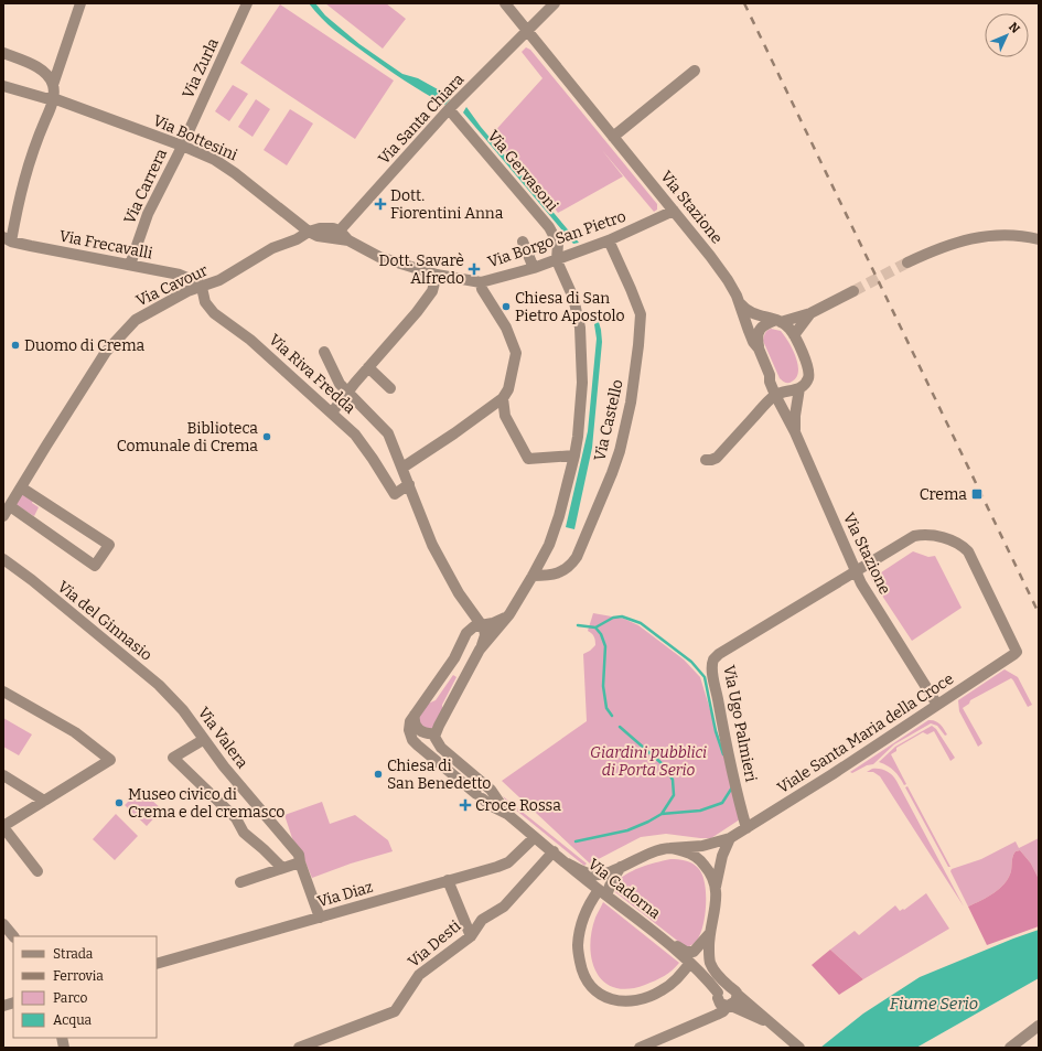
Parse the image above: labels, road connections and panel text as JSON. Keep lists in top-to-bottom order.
{
  "streets": {
    "street": [
      "Via Zurla",
      "Via Santa Chiara",
      "Via Bottesini",
      "Via Gervasoni",
      "Via Carrera",
      "Via Stazione",
      "Via Borgo San Pietro",
      "Via Frecavalli",
      "Via Cavour",
      "Via Riva Fredda",
      "Via Castello",
      "Via del Ginnasio",
      "Via Ugo Palmieri",
      "Viale Santa Maria della Croce",
      "Via Valera",
      "Via Cadorna",
      "Via Diaz",
      "Via Desti"
    ]
  },
  "crossings": [
    ["Via Zurla", "Via Bottesini"],
    ["Via Zurla", "Via Carrera"],
    ["Via Santa Chiara", "Via Gervasoni"],
    ["Via Santa Chiara", "Via Stazione"],
    ["Via Santa Chiara", "Via Borgo San Pietro"],
    ["Via Bottesini", "Via Carrera"],
    ["Via Bottesini", "Via Borgo San Pietro"],
    ["Via Bottesini", "Via Cavour"],
    ["Via Gervasoni", "Via Borgo San Pietro"],
    ["Via Gervasoni", "Via Castello"],
    ["Via Carrera", "Via Frecavalli"],
    ["Via Stazione", "Via Borgo San Pietro"],
    ["Via Stazione", "Via Ugo Palmieri"],
    ["Via Stazione", "Viale Santa Maria della Croce"],
    ["Via Borgo San Pietro", "Via Cavour"],
    ["Via Borgo San Pietro", "Via Castello"],
    ["Via Frecavalli", "Via Cavour"],
    ["Via Frecavalli", "Via Riva Fredda"],
    ["Via Cavour", "Via Riva Fredda"],
    ["Via del Ginnasio", "Via Valera"],
    ["Via Ugo Palmieri", "Viale Santa Maria della Croce"],
    ["Viale Santa Maria della Croce", "Via Cadorna"],
    ["Via Valera", "Via Diaz"],
    ["Via Cadorna", "Via Diaz"],
    ["Via Cadorna", "Via Desti"]
  ],
  "water": ["Fiume Serio"],
  "parks": ["Giardini pubblici di Porta Serio"],
  "places": {
    "health": ["Dott. Fiorentini Anna", "Dott. Savarè Alfredo", "Croce Rossa"],
    "other": [
      "Chiesa di San Pietro Apostolo",
      "Duomo di Crema",
      "Biblioteca Comunale di Crema",
      "Chiesa di San Benedetto",
      "Museo civico di Crema e del cremasco"
    ],
    "transit": ["Crema"]
  },
  "legend": [
    "Strada",
    "Ferrovia",
    "Parco",
    "Acqua"
  ],
  "north": "top right"
}
